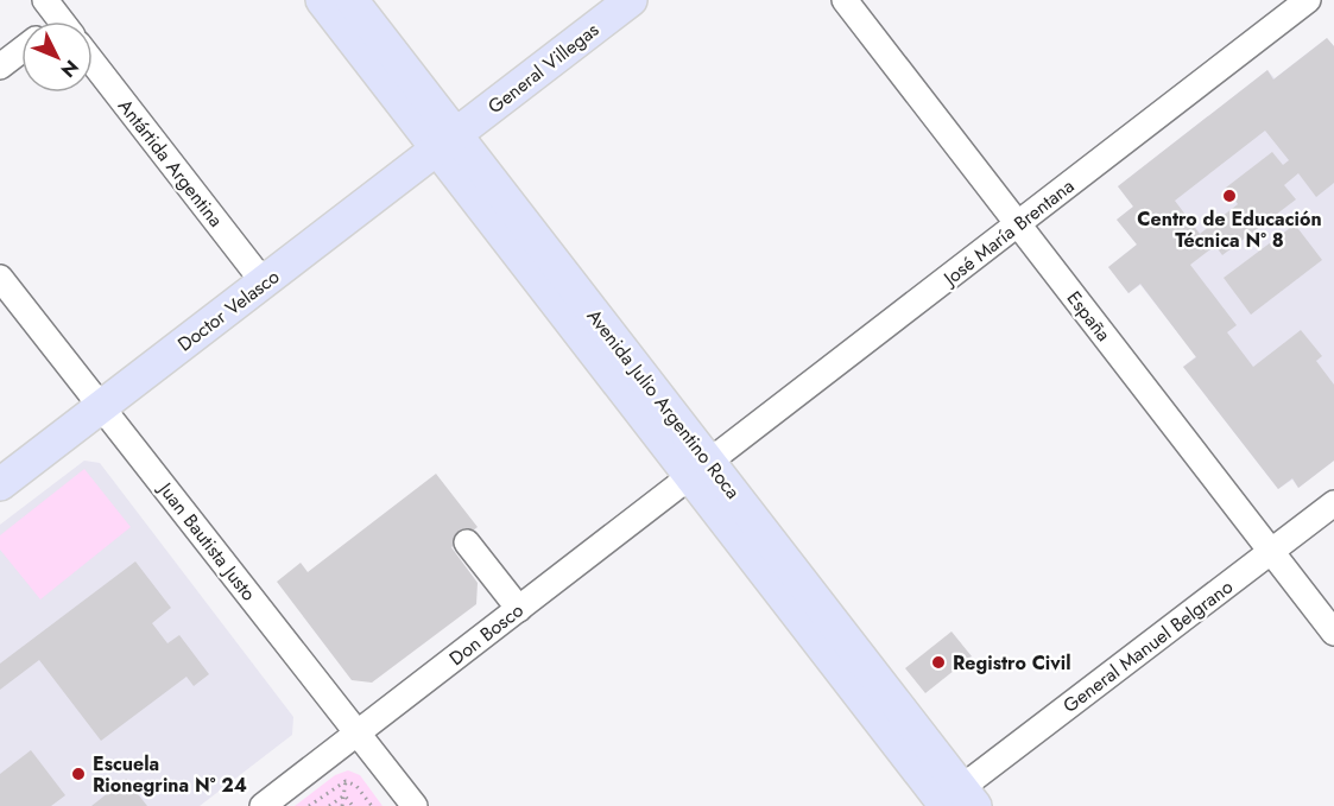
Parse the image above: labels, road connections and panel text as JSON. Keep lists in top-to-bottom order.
{
  "streets": {
    "main road": ["General Villegas", "Doctor Velasco", "Avenida Julio Argentino Roca"],
    "street": [
      "Antártida Argentina",
      "José María Brentana",
      "España",
      "Juan Bautista Justo",
      "Don Bosco",
      "General Manuel Belgrano"
    ]
  },
  "crossings": [
    ["General Villegas", "Doctor Velasco"],
    ["General Villegas", "Avenida Julio Argentino Roca"],
    ["Antártida Argentina", "Doctor Velasco"],
    ["José María Brentana", "España"],
    ["José María Brentana", "Avenida Julio Argentino Roca"],
    ["José María Brentana", "Don Bosco"],
    ["Doctor Velasco", "Avenida Julio Argentino Roca"],
    ["Doctor Velasco", "Juan Bautista Justo"],
    ["España", "General Manuel Belgrano"],
    ["Avenida Julio Argentino Roca", "Don Bosco"],
    ["Avenida Julio Argentino Roca", "General Manuel Belgrano"],
    ["Juan Bautista Justo", "Don Bosco"]
  ],
  "places": ["Centro de Educación Técnica N° 8", "Registro Civil", "Escuela Rionegrina N° 24"],
  "north": "bottom right"
}
